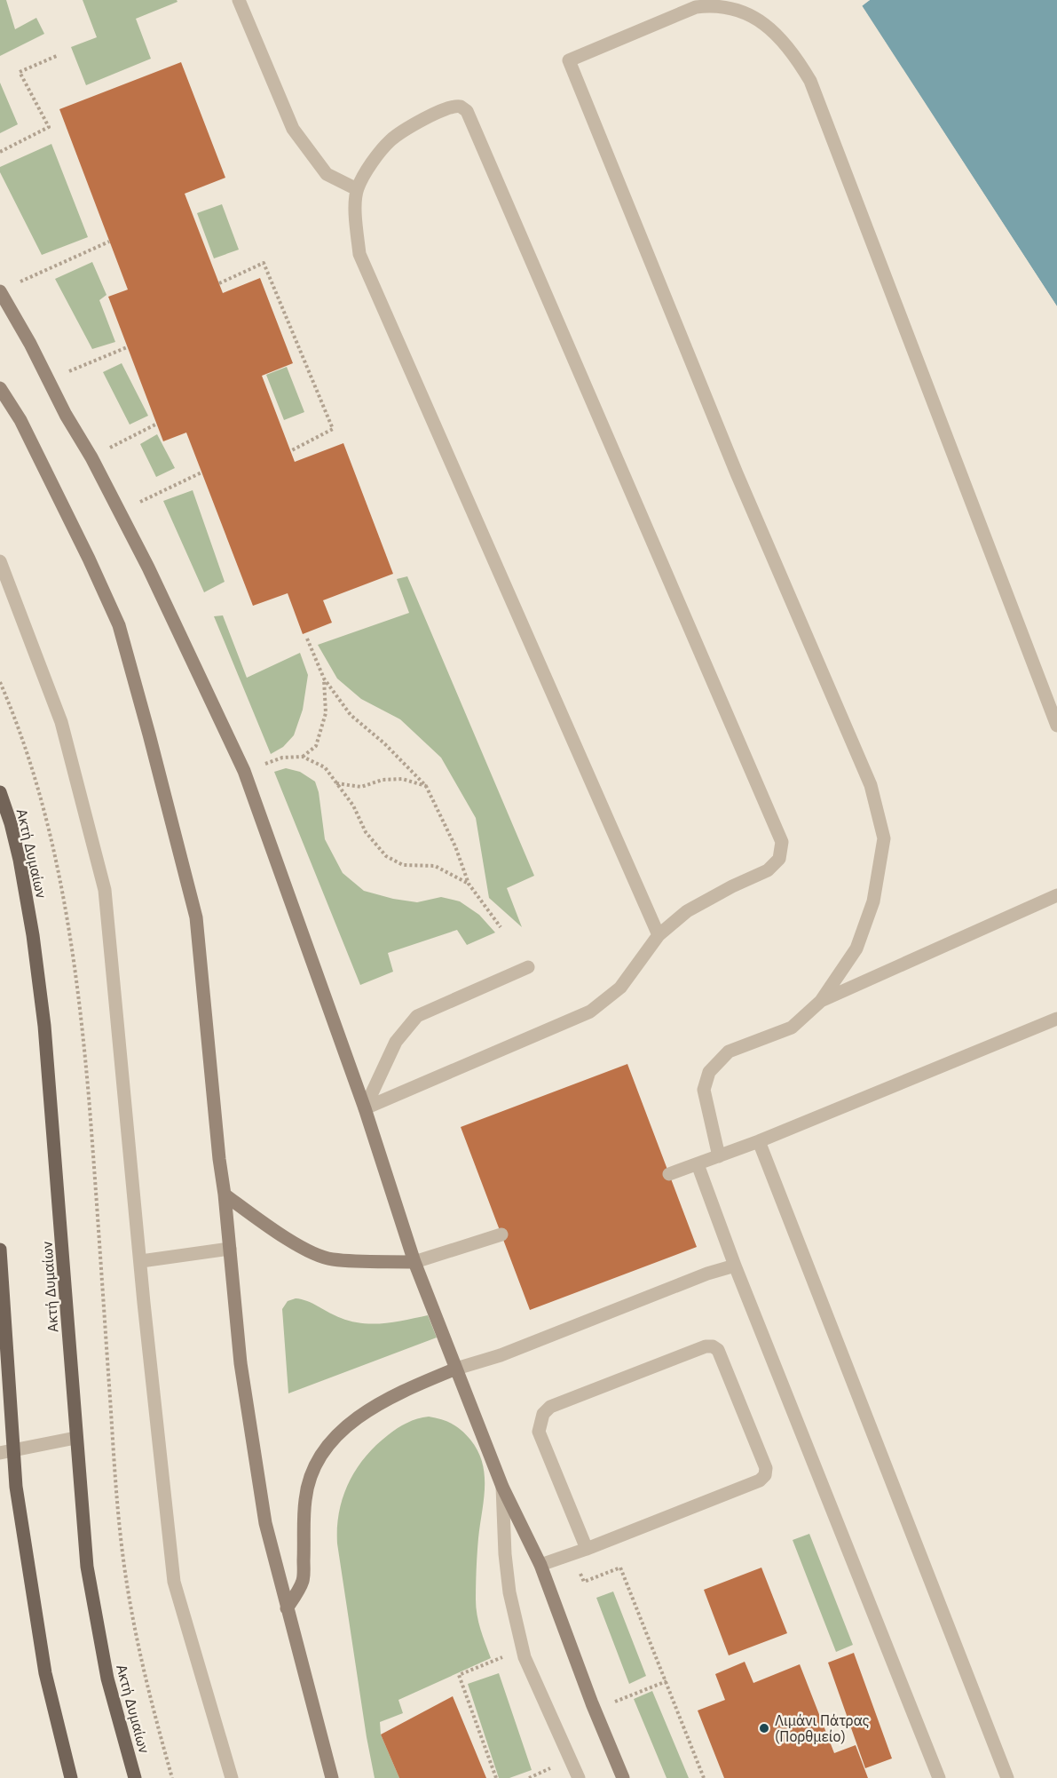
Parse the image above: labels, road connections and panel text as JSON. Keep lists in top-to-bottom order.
{
  "streets": {
    "main road": ["Ακτή Δυμαίων"]
  },
  "places": ["Λιμάνι Πάτρας (Πορθμείο)"]
}
